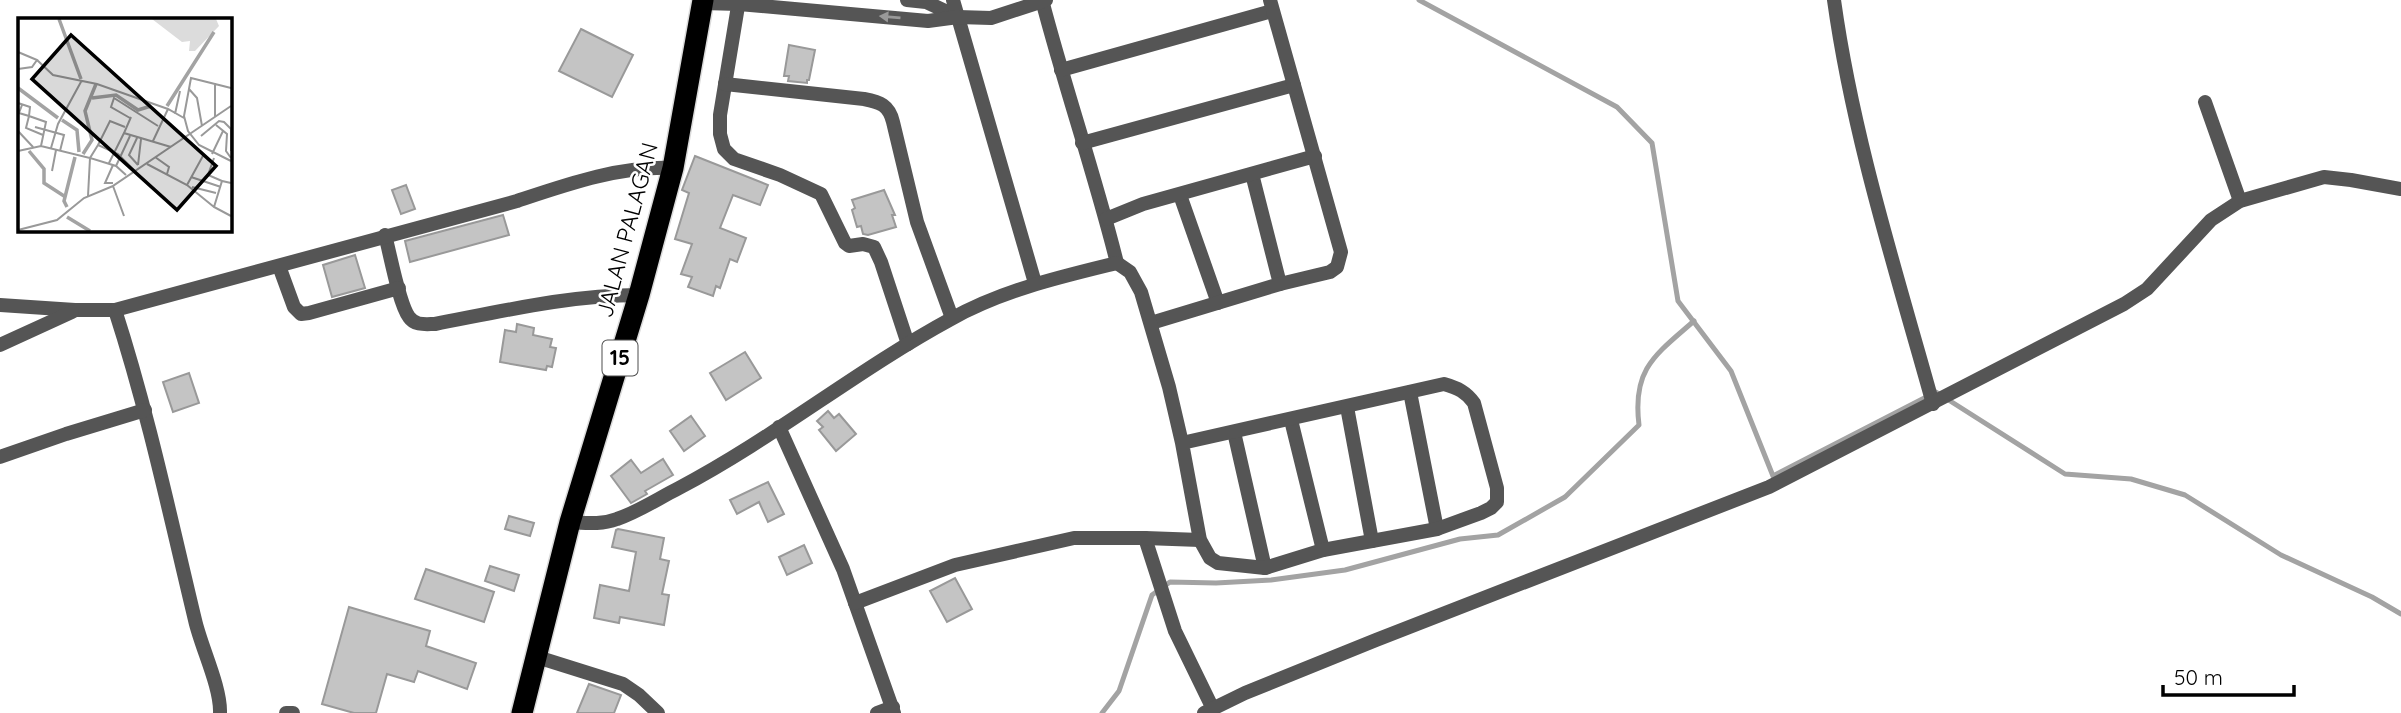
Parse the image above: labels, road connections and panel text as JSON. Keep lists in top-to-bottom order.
{
  "streets": {
    "highway": ["JALAN PALAGAN", "15"]
  },
  "scale_bar": "50 m"
}
